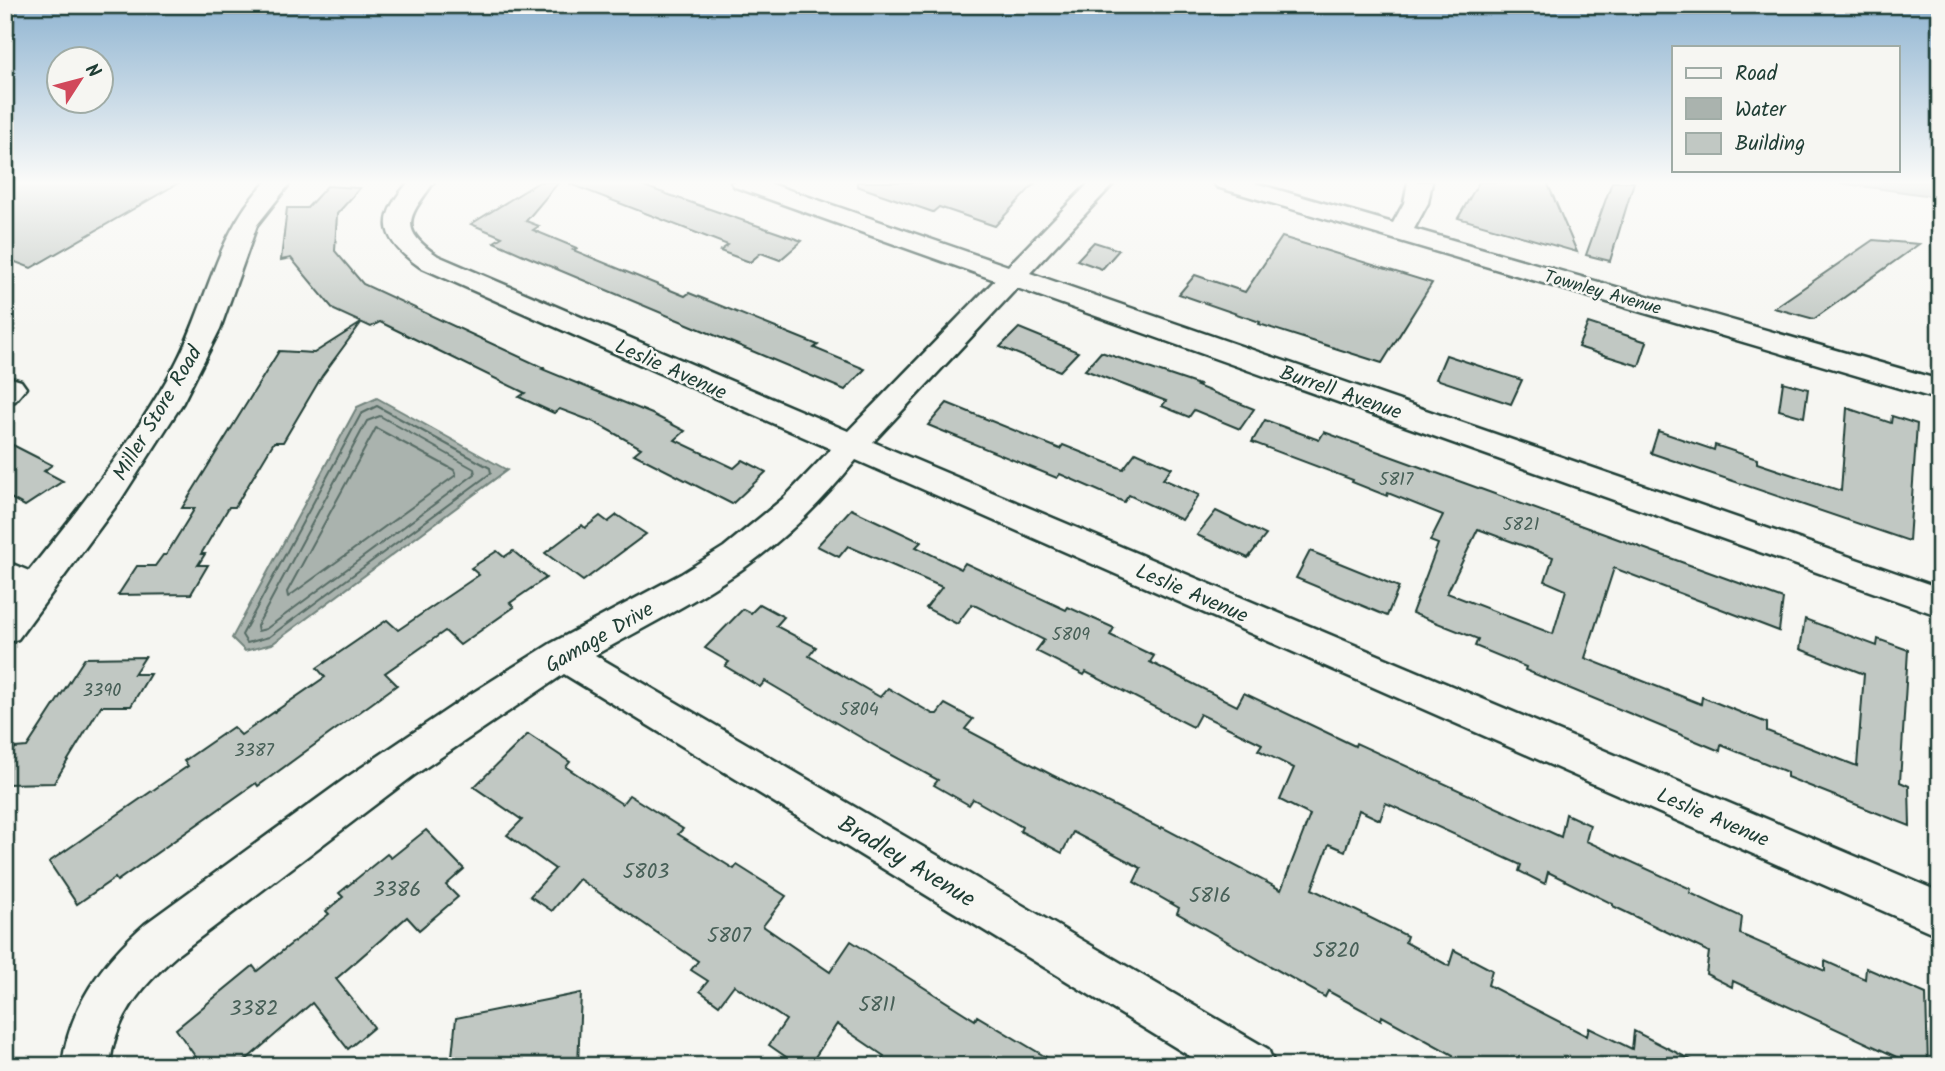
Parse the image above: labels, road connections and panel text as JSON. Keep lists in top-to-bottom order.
{
  "streets": {
    "street": [
      "Townley Avenue",
      "Leslie Avenue",
      "Burrell Avenue",
      "Miller Store Road",
      "Gamage Drive",
      "Bradley Avenue"
    ]
  },
  "crossings": [
    ["Leslie Avenue", "Gamage Drive"],
    ["Burrell Avenue", "Gamage Drive"],
    ["Gamage Drive", "Bradley Avenue"]
  ],
  "house_numbers": [
    "5817",
    "5821",
    "5809",
    "3390",
    "5804",
    "3387",
    "5803",
    "3386",
    "5816",
    "5807",
    "5820",
    "5811",
    "3382"
  ],
  "legend": ["Road", "Water", "Building"],
  "north": "top right"
}
